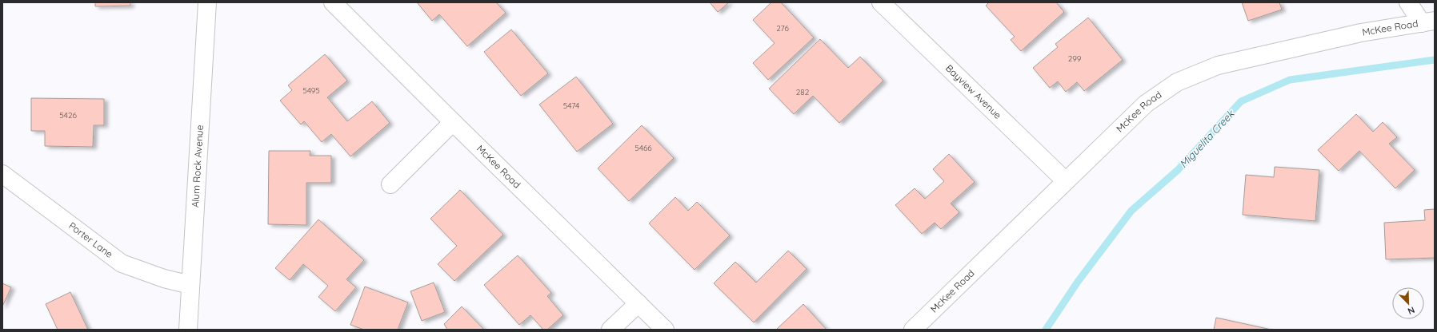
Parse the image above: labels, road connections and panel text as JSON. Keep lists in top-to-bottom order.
{
  "streets": {
    "street": [
      "McKee Road",
      "Bayview Avenue",
      "Alum Rock Avenue",
      "Porter Lane"
    ]
  },
  "crossings": [
    ["McKee Road", "Bayview Avenue"],
    ["Alum Rock Avenue", "Porter Lane"]
  ],
  "water": ["Miguelita Creek"],
  "house_numbers": [
    "276",
    "299",
    "5495",
    "282",
    "5474",
    "5426",
    "5466"
  ],
  "north": "bottom right"
}
